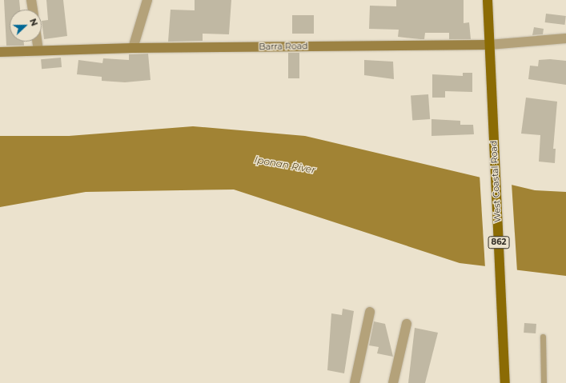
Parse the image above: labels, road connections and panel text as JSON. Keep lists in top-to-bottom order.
{
  "streets": {
    "main road": ["West Coastal Road", "862"],
    "street": ["Barra Road"]
  },
  "crossings": [
    ["Barra Road", "West Coastal Road"]
  ],
  "water": ["Iponan River"],
  "north": "right"
}
